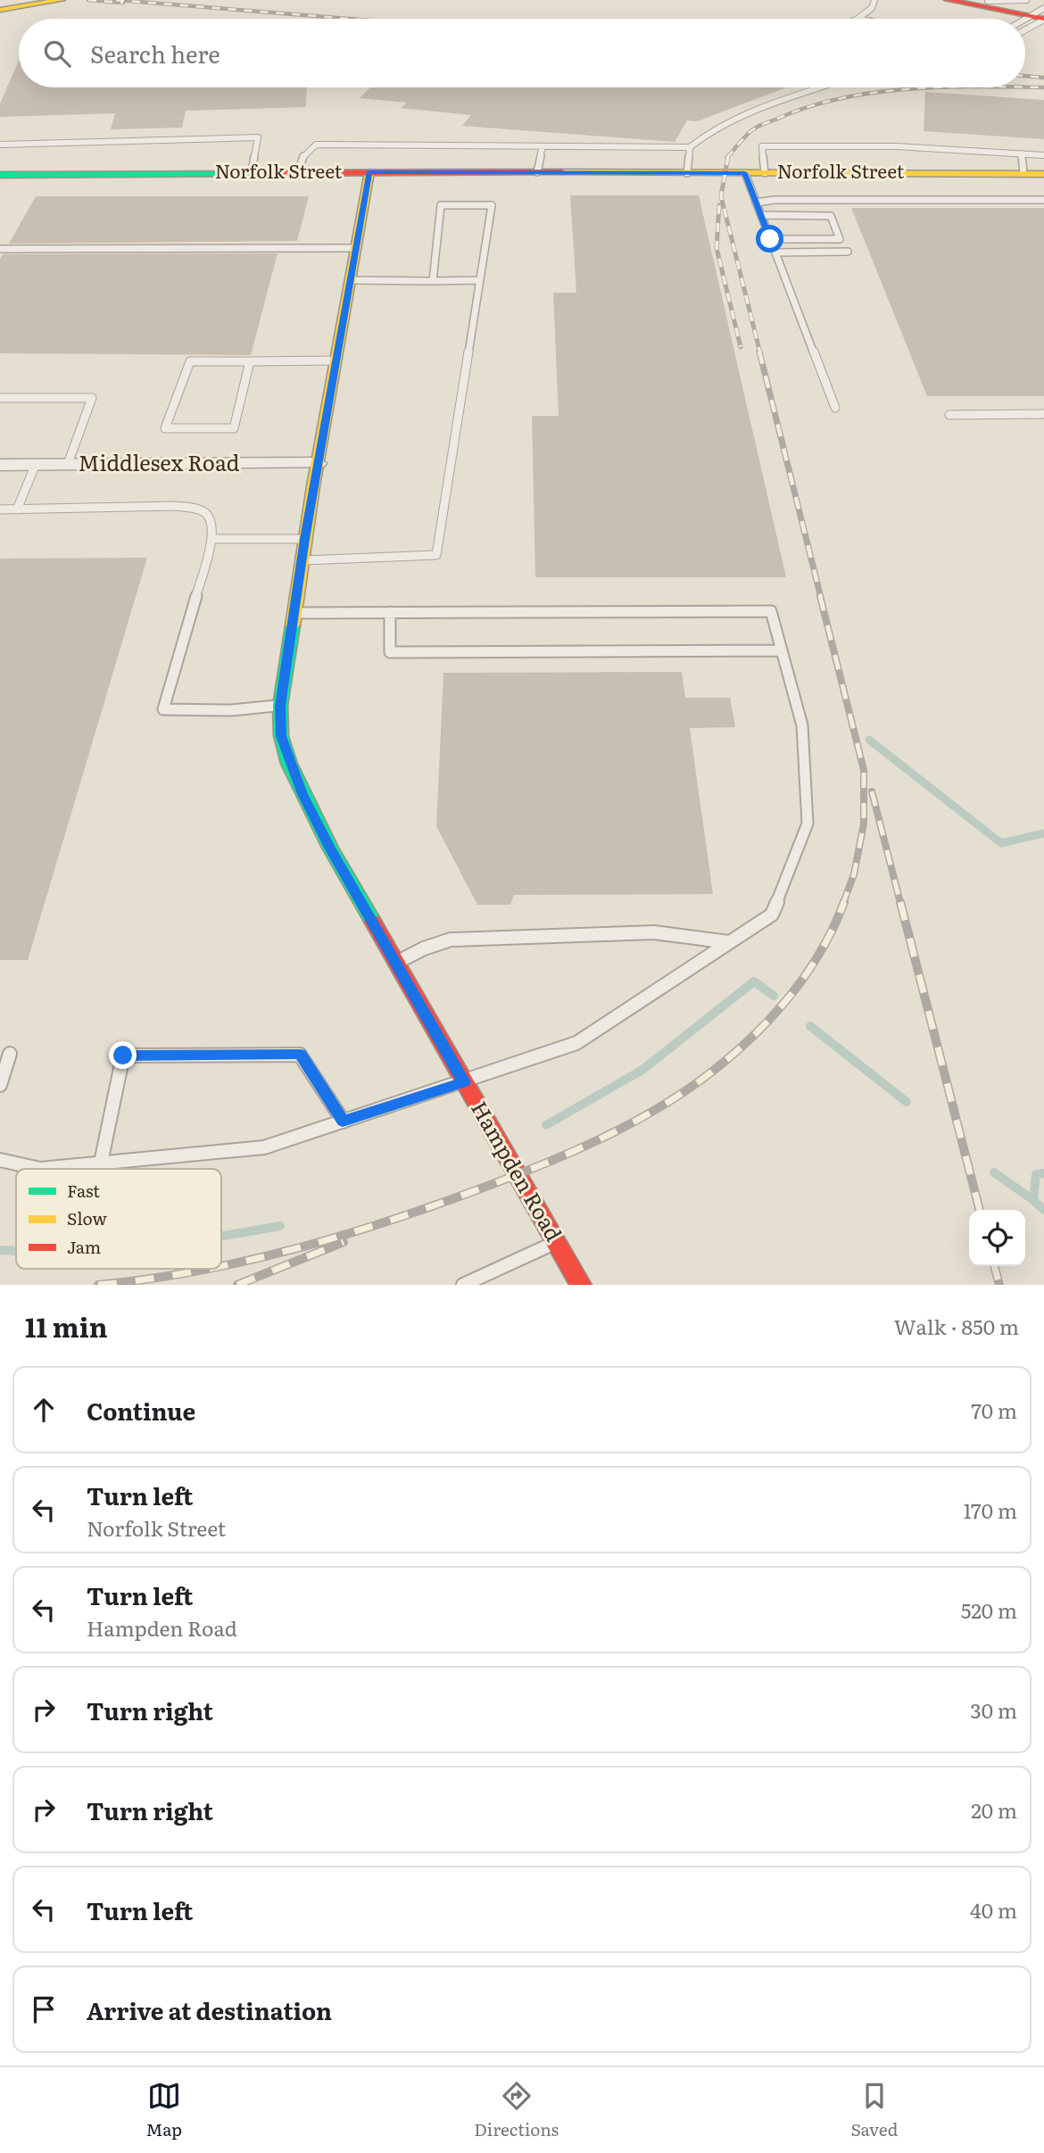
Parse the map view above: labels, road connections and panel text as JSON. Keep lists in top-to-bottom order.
{
  "streets": {
    "main road": ["Norfolk Street", "Hampden Road"],
    "street": ["Middlesex Road"]
  },
  "crossings": [
    ["Norfolk Street", "Hampden Road"],
    ["Middlesex Road", "Hampden Road"]
  ],
  "legend": ["Fast", "Slow", "Jam"],
  "page": {
    "search": "Search here",
    "heading": ["11 min", "Walk · 850 m"],
    "list": [
      ["Continue", "70 m"],
      ["Turn left", "Norfolk Street", "170 m"],
      ["Turn left", "Hampden Road", "520 m"],
      ["Turn right", "30 m"],
      ["Turn right", "20 m"],
      ["Turn left", "40 m"],
      "Arrive at destination"
    ],
    "nav": ["Map", "Directions", "Saved"]
  }
}
